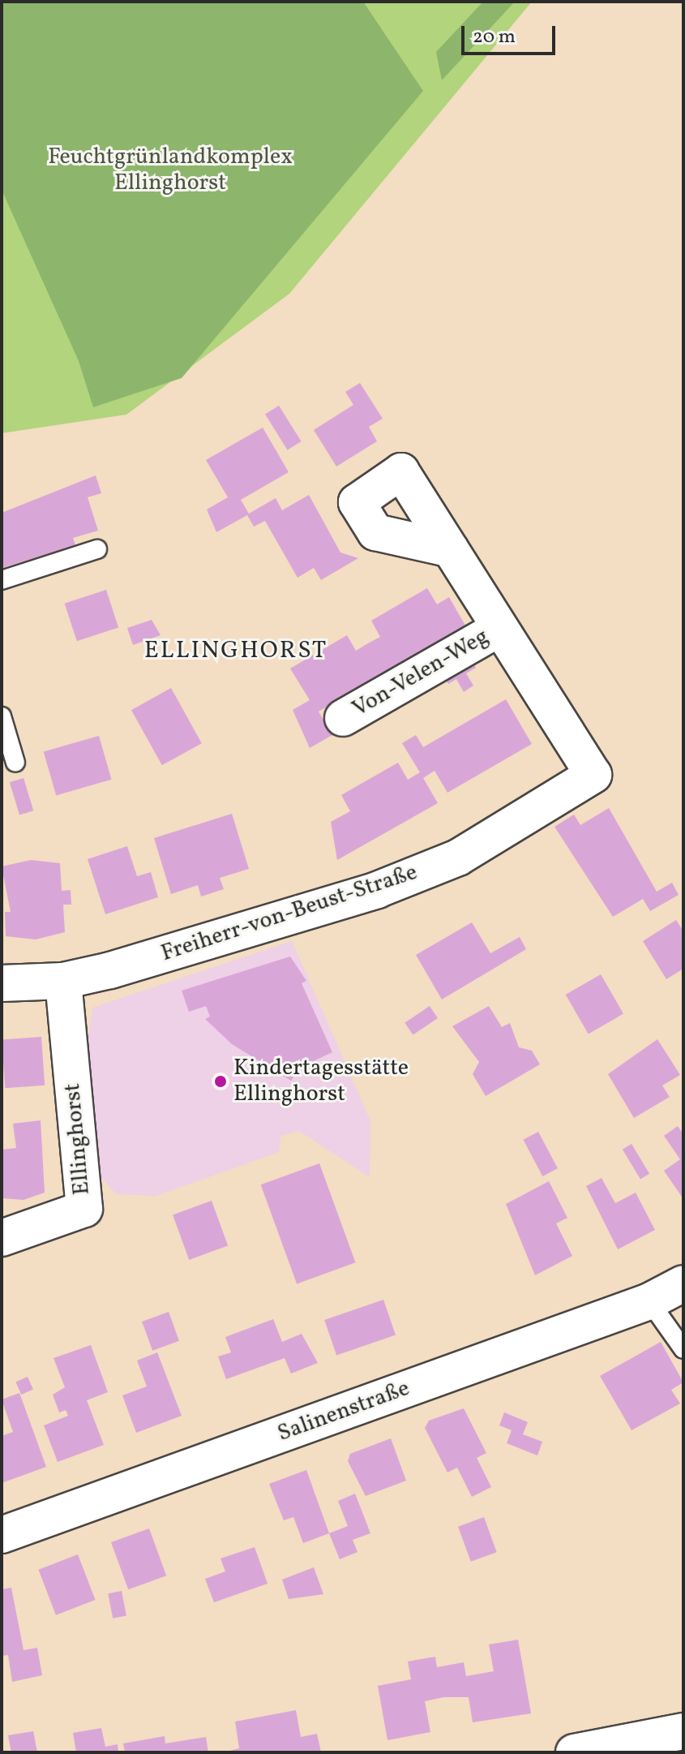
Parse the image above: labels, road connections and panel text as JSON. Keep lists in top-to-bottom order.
{
  "streets": {
    "street": [
      "Von-Velen-Weg",
      "Freiherr-von-Beust-Straße",
      "Ellinghorst",
      "Salinenstraße"
    ]
  },
  "crossings": [
    ["Von-Velen-Weg", "Freiherr-von-Beust-Straße"],
    ["Freiherr-von-Beust-Straße", "Ellinghorst"]
  ],
  "districts": ["ELLINGHORST"],
  "parks": ["Feuchtgrünlandkomplex Ellinghorst"],
  "places": ["Kindertagesstätte Ellinghorst"],
  "scale_bar": "20 m"
}
